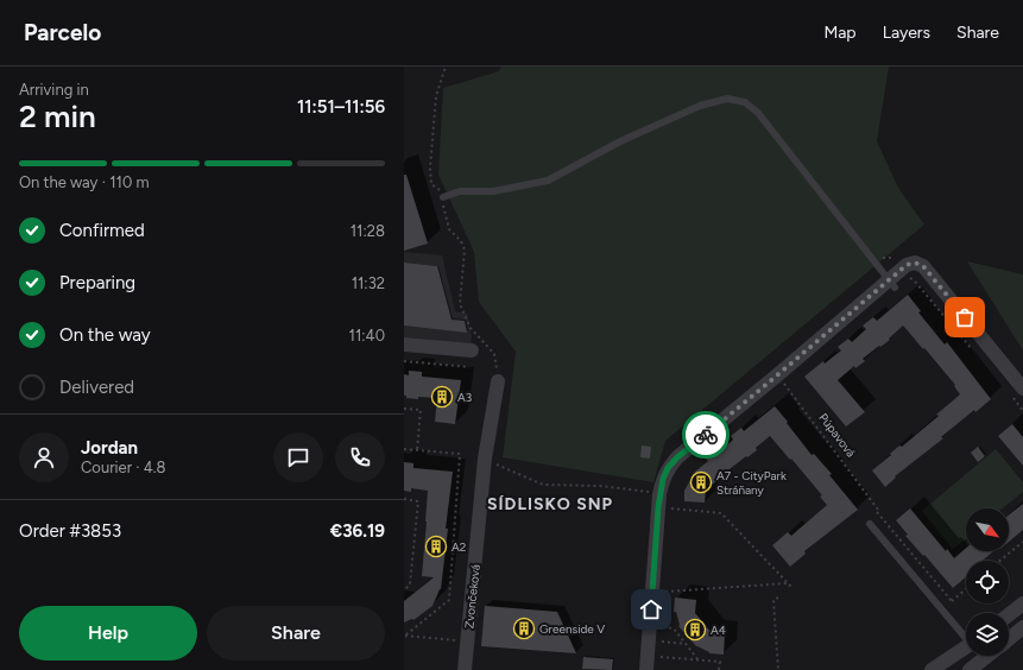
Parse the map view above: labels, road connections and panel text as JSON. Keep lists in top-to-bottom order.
{
  "streets": {
    "street": ["Zvončeková"],
    "path": ["Púpavová"]
  },
  "districts": ["SÍDLISKO SNP"],
  "places": {
    "building": [
      "A3",
      "A7 - CityPark Stráňany",
      "A2",
      "Greenside V",
      "A4"
    ]
  },
  "north": "bottom right",
  "page": {
    "header": "Parcelo",
    "nav": ["Map", "Layers", "Share"],
    "heading": ["2 min", "Arriving in", "11:51–11:56"],
    "panel": [
      "Jordan",
      "Courier · 4.8",
      "Order #3853",
      "€36.19"
    ],
    "bar": "On the way · 110 m",
    "list": [
      ["Confirmed", "11:28"],
      ["Preparing", "11:32"],
      ["On the way", "11:40"],
      "Delivered"
    ],
    "buttons": ["Help", "Share"]
  }
}
